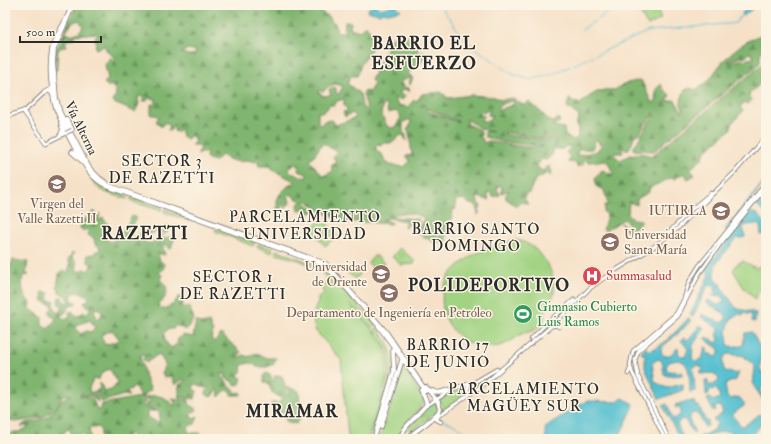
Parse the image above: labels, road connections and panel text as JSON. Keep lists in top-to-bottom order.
{
  "streets": {
    "highway": ["Vía Alterna"]
  },
  "districts": [
    "BARRIO EL ESFUERZO",
    "SECTOR 3 DE RAZETTI",
    "PARCELAMIENTO UNIVERSIDAD",
    "BARRIO SANTO DOMINGO",
    "RAZETTI",
    "SECTOR 1 DE RAZETTI",
    "POLIDEPORTIVO",
    "BARRIO 17 DE JUNIO",
    "PARCELAMIENTO MAGÜEY SUR",
    "MIRAMAR"
  ],
  "places": {
    "school or university": [
      "Virgen del Valle Razetti II",
      "IUTIRLA",
      "Universidad Santa María",
      "Universidad de Oriente",
      "Departamento de Ingeniería en Petróleo"
    ],
    "hospital": ["Summasalud"],
    "sports": ["Gimnasio Cubierto Luis Ramos"]
  },
  "scale_bar": "500 m"
}
